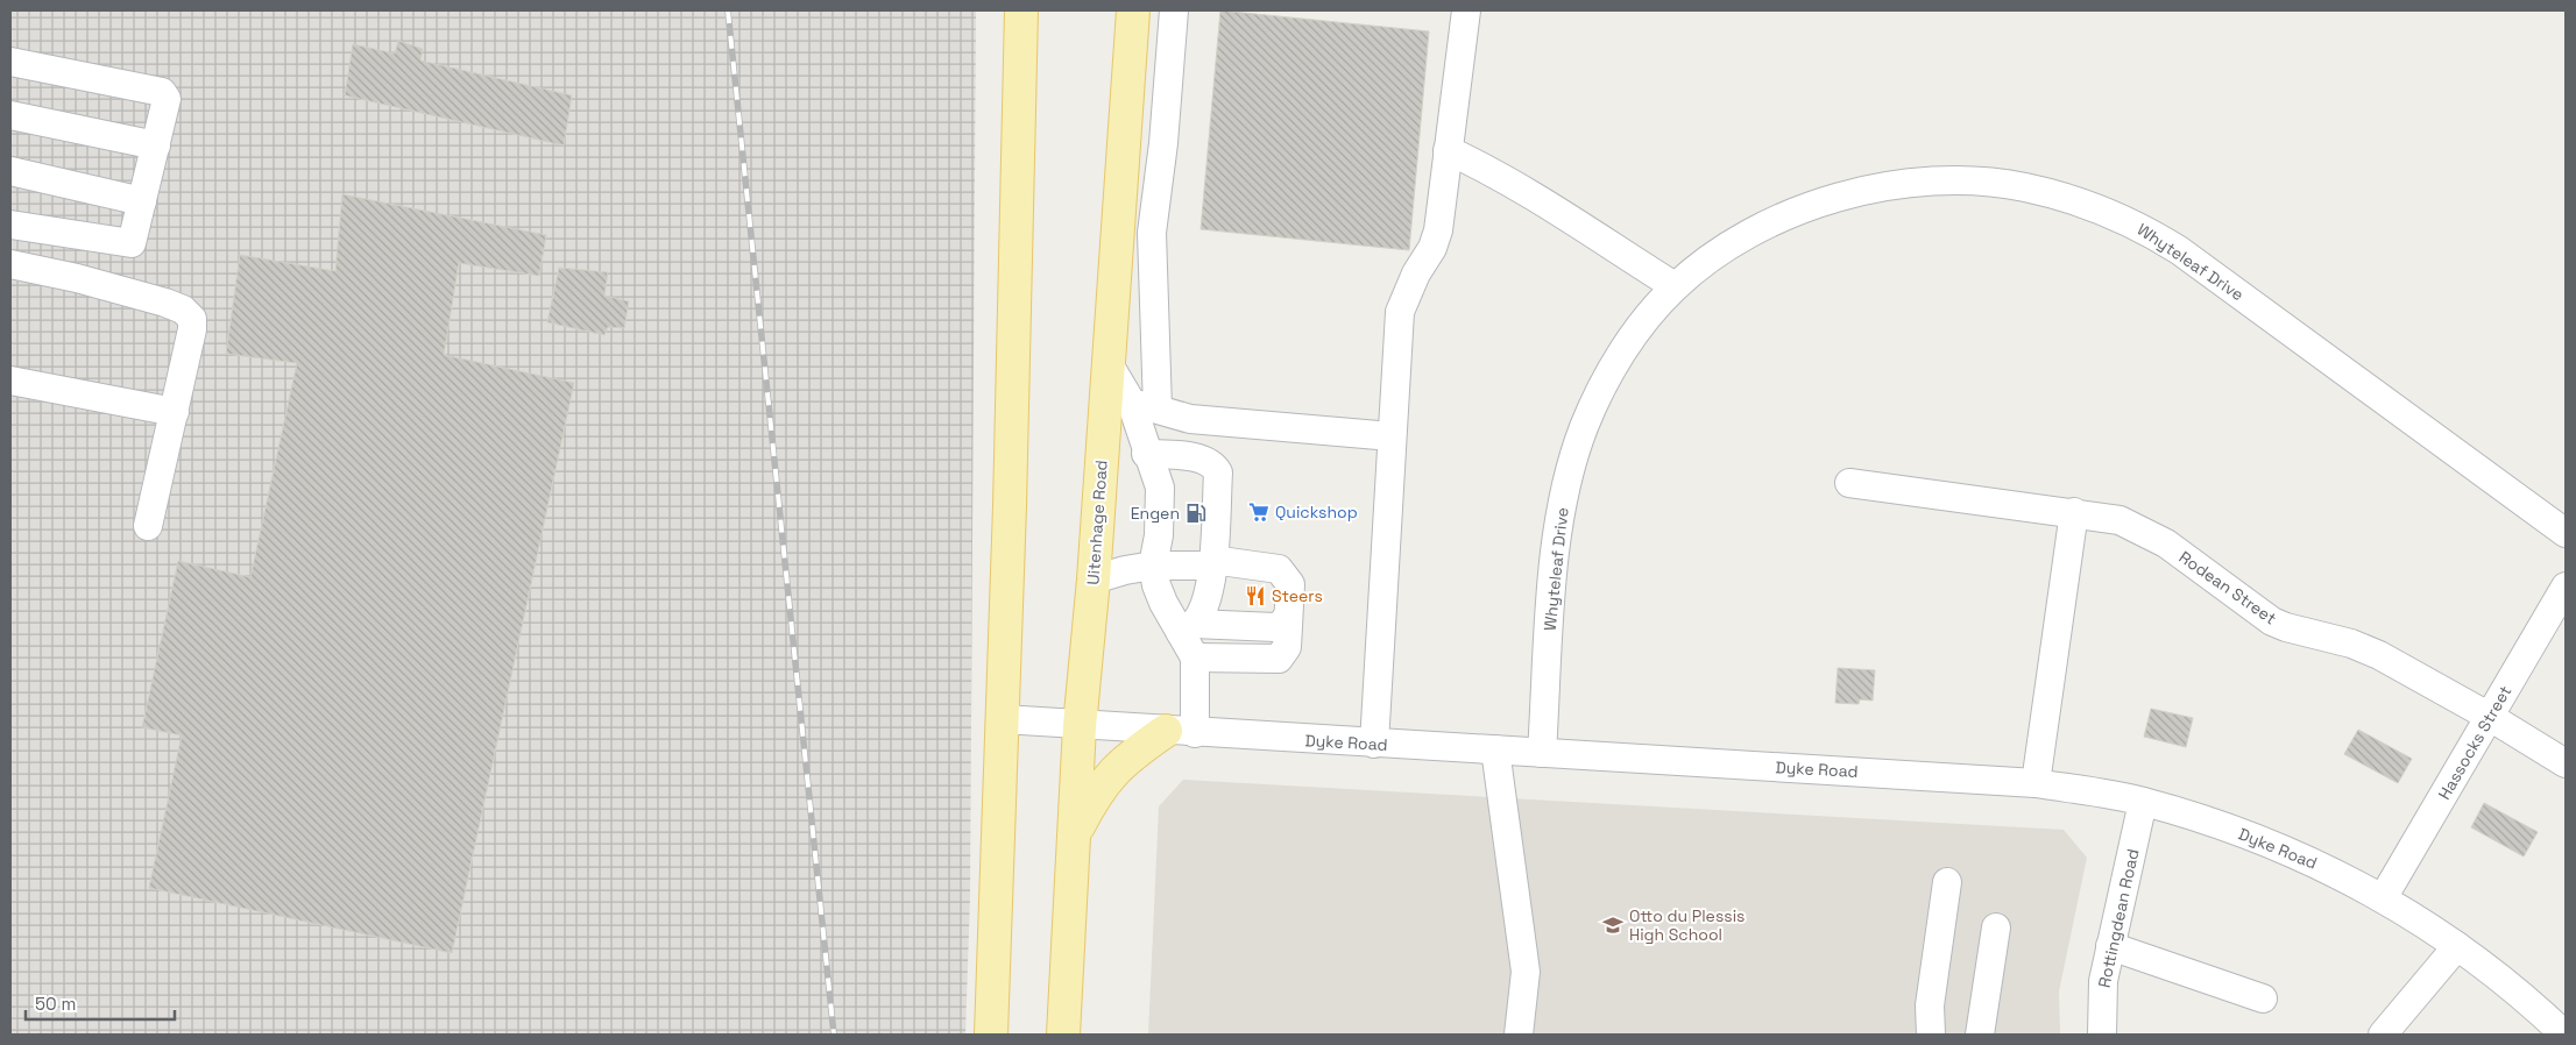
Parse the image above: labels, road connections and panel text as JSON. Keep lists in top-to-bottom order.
{
  "streets": {
    "main road": ["Uitenhage Road"],
    "street": [
      "Whyteleaf Drive",
      "Rodean Street",
      "Dyke Road",
      "Hassocks Street",
      "Rottingdean Road"
    ]
  },
  "crossings": [
    ["Whyteleaf Drive", "Dyke Road"],
    ["Uitenhage Road", "Dyke Road"],
    ["Rodean Street", "Hassocks Street"],
    ["Dyke Road", "Hassocks Street"],
    ["Dyke Road", "Rottingdean Road"]
  ],
  "places": {
    "supermarket": ["Quickshop"],
    "fuel station": ["Engen"],
    "restaurant": ["Steers"],
    "school or university": ["Otto du Plessis High School"]
  },
  "scale_bar": "50 m"
}
